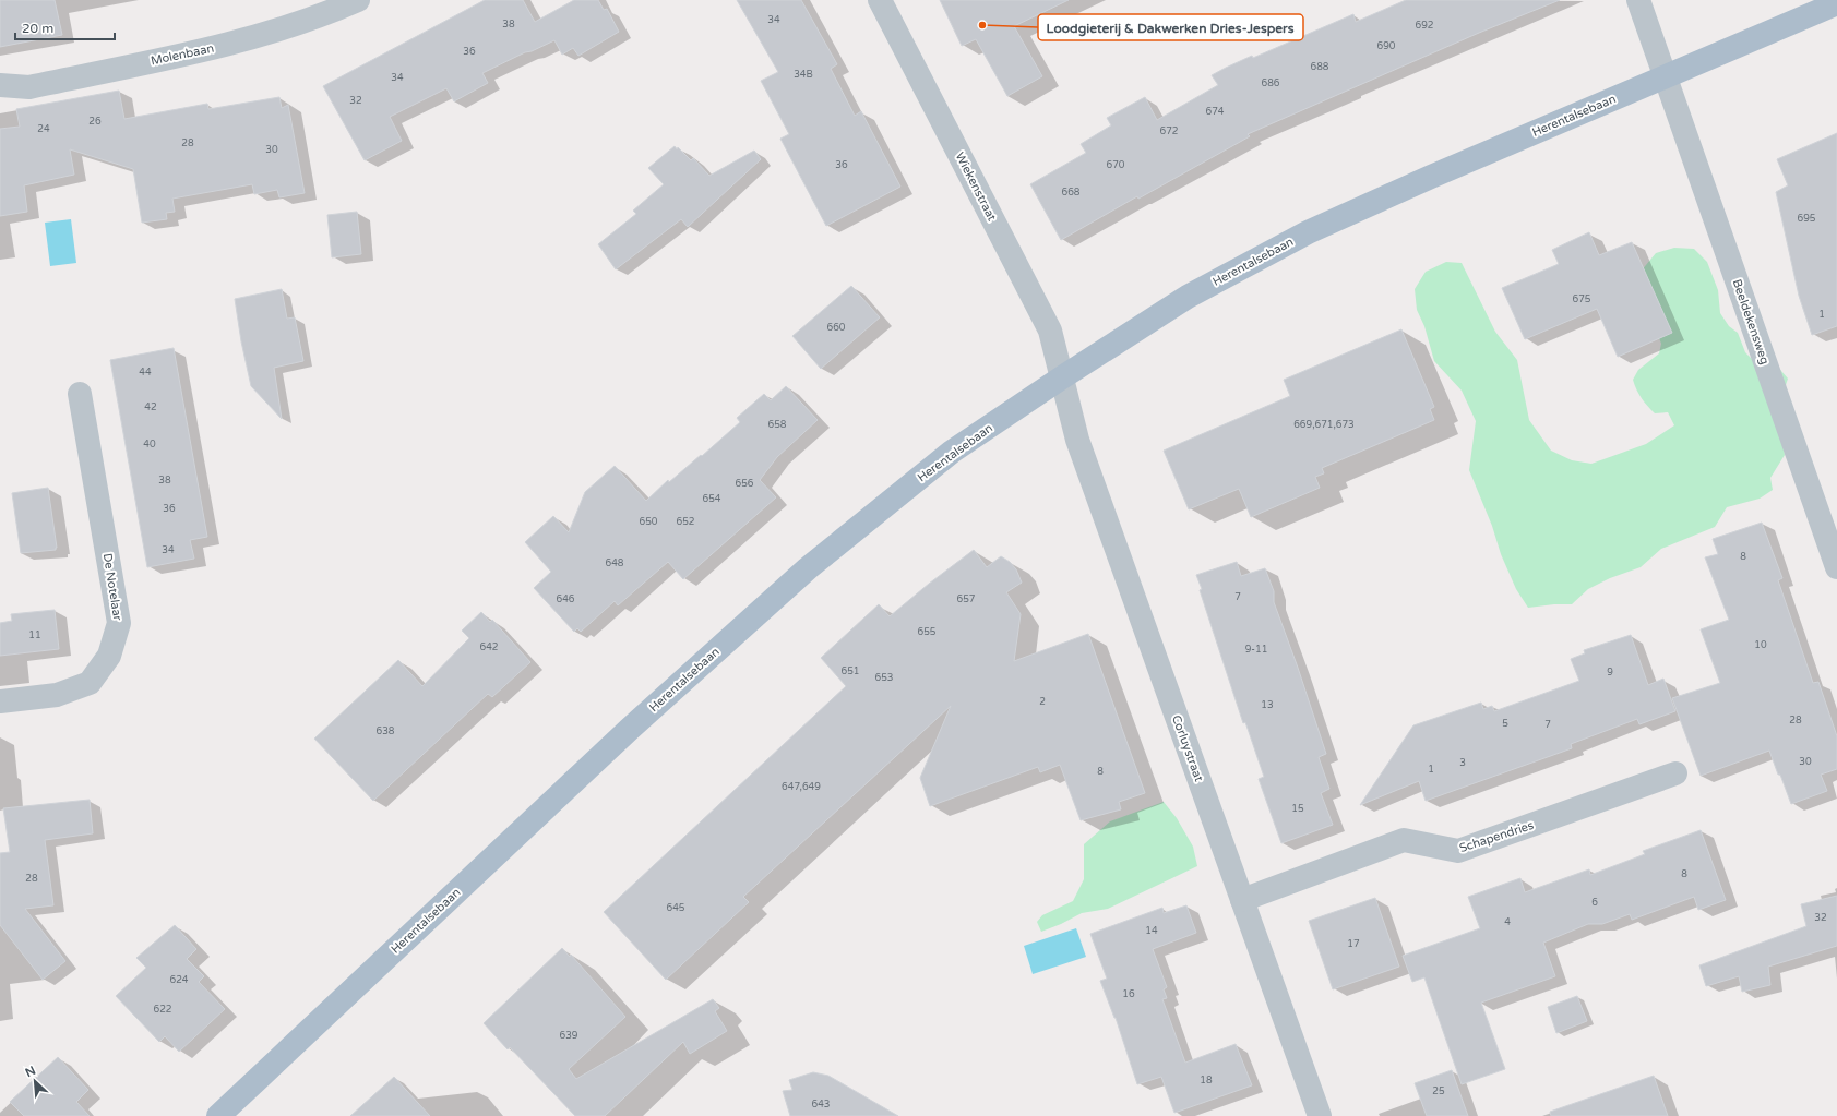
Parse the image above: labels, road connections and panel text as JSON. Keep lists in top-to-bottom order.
{
  "streets": {
    "main road": ["Herentalsebaan"],
    "street": [
      "Molenbaan",
      "Wiekenstraat",
      "Beeldekensweg",
      "De Notelaar",
      "Corluystraat",
      "Schapendries"
    ]
  },
  "crossings": [
    ["Herentalsebaan", "Wiekenstraat"],
    ["Herentalsebaan", "Beeldekensweg"],
    ["Herentalsebaan", "Corluystraat"],
    ["Wiekenstraat", "Corluystraat"],
    ["Corluystraat", "Schapendries"]
  ],
  "places": ["Loodgieterij & Dakwerken Dries-Jespers"],
  "house_numbers": [
    "34",
    "38",
    "692",
    "690",
    "36",
    "688",
    "34B",
    "34",
    "686",
    "32",
    "674",
    "26",
    "24",
    "672",
    "28",
    "30",
    "36",
    "670",
    "668",
    "695",
    "675",
    "1",
    "660",
    "44",
    "42",
    "658",
    "669,671,673",
    "40",
    "38",
    "656",
    "654",
    "36",
    "650",
    "652",
    "34",
    "8",
    "648",
    "7",
    "646",
    "657",
    "655",
    "11",
    "10",
    "642",
    "9-11",
    "651",
    "9",
    "653",
    "2",
    "13",
    "28",
    "5",
    "7",
    "638",
    "30",
    "3",
    "1",
    "8",
    "647,649",
    "15",
    "8",
    "28",
    "6",
    "645",
    "32",
    "4",
    "14",
    "17",
    "624",
    "16",
    "622",
    "639",
    "18",
    "25",
    "643"
  ],
  "scale_bar": "20 m",
  "north": "top left"
}
